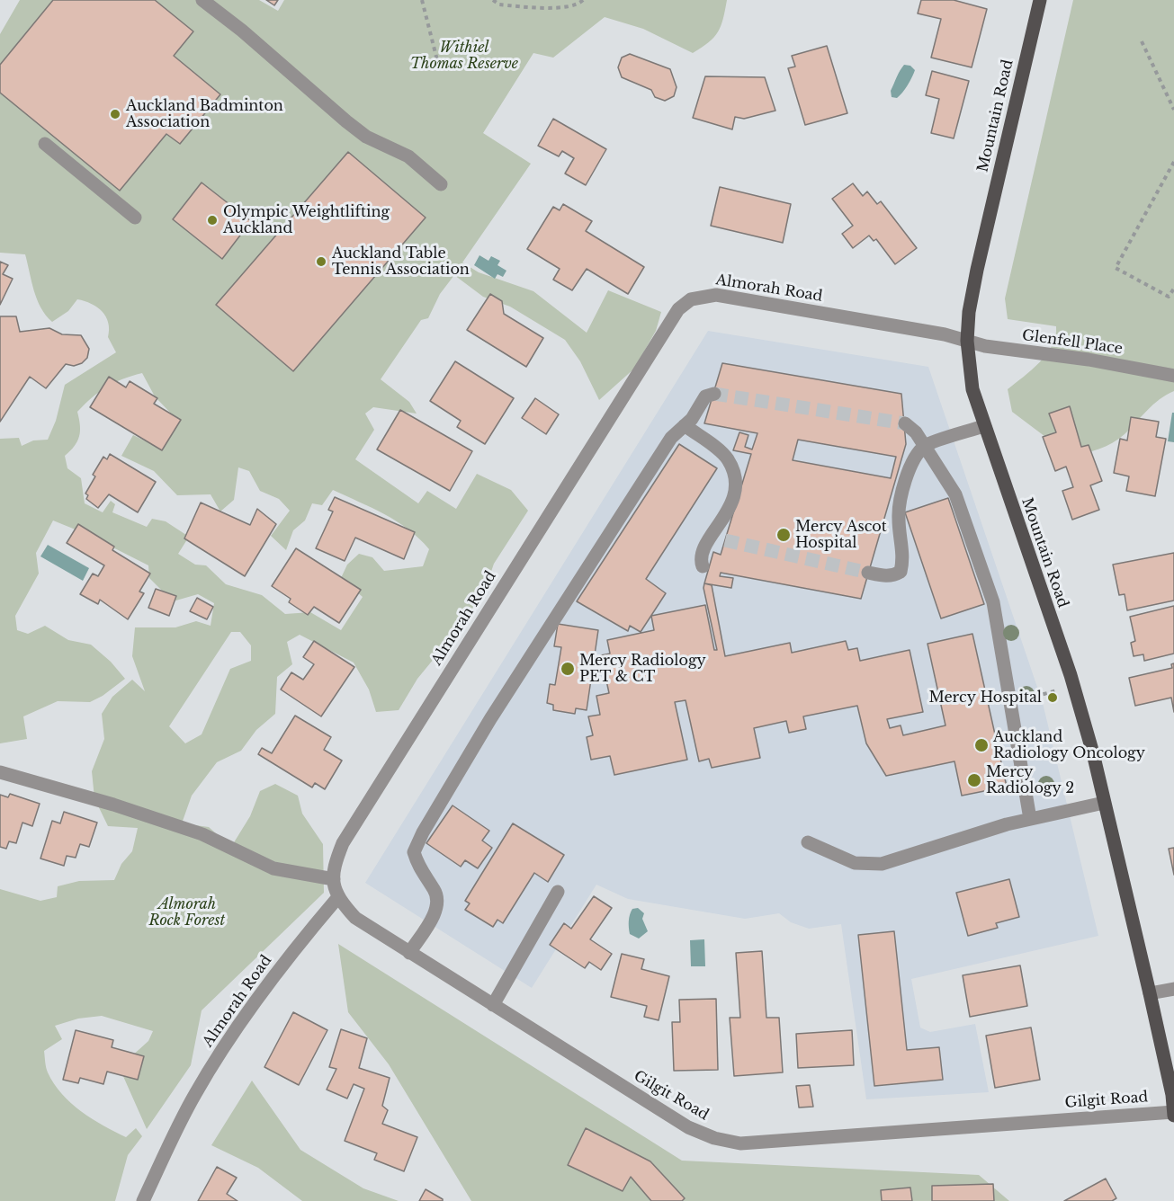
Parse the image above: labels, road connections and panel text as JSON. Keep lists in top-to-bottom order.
{
  "streets": {
    "main road": ["Mountain Road"],
    "street": ["Almorah Road", "Glenfell Place", "Gilgit Road"]
  },
  "crossings": [
    ["Mountain Road", "Almorah Road"],
    ["Mountain Road", "Glenfell Place"],
    ["Mountain Road", "Gilgit Road"],
    ["Almorah Road", "Glenfell Place"],
    ["Almorah Road", "Gilgit Road"]
  ],
  "parks": ["Withiel Thomas Reserve", "Almorah Rock Forest"],
  "places": [
    "Auckland Badminton Association",
    "Olympic Weightlifting Auckland",
    "Auckland Table Tennis Association",
    "Mercy Ascot Hospital",
    "Mercy Radiology PET & CT",
    "Mercy Hospital",
    "Auckland Radiology Oncology",
    "Mercy Radiology 2"
  ]
}
